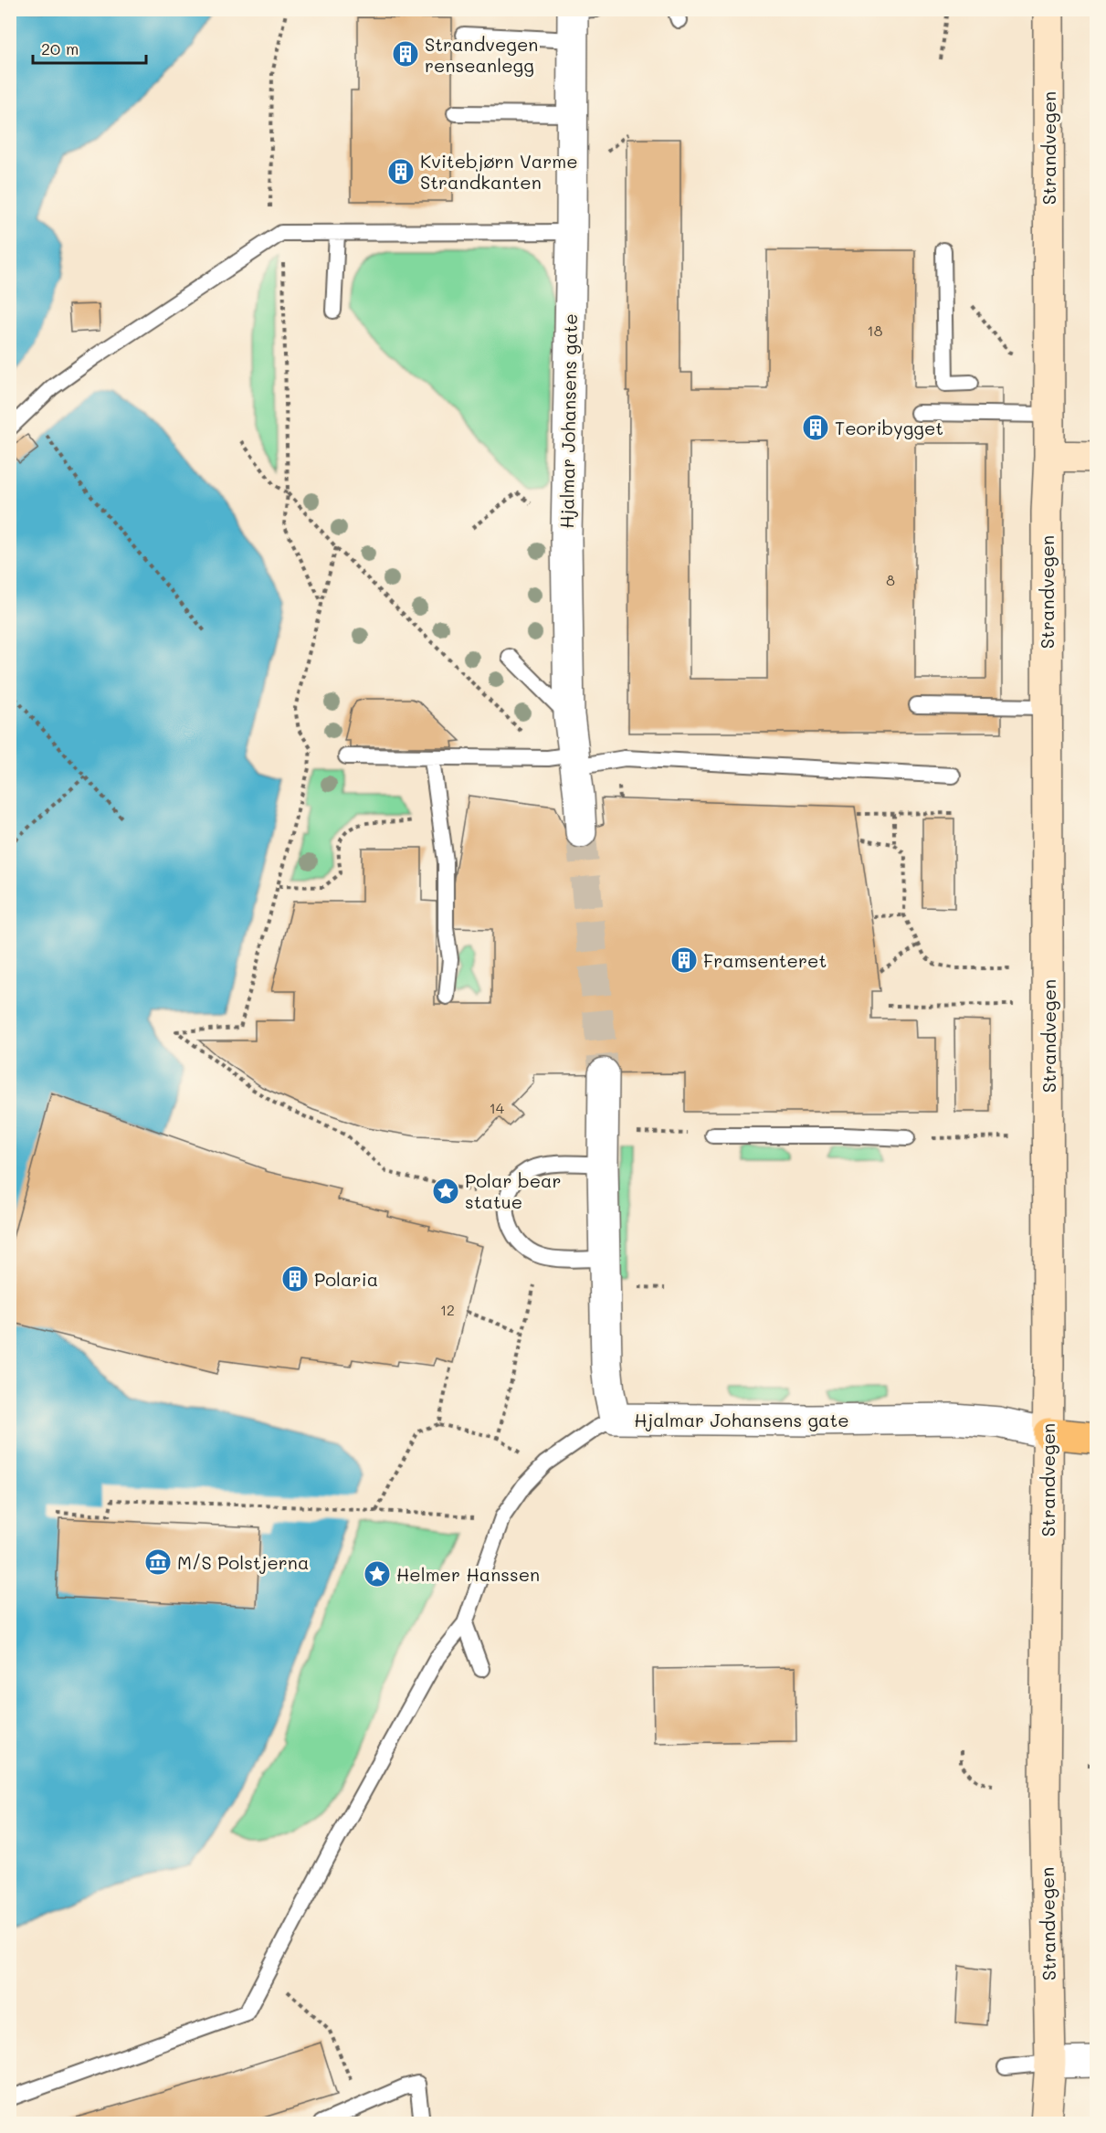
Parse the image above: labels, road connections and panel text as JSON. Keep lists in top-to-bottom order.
{
  "streets": {
    "street": ["Strandvegen", "Hjalmar Johansens gate"]
  },
  "crossings": [
    ["Strandvegen", "Hjalmar Johansens gate"]
  ],
  "places": {
    "building": [
      "Strandvegen renseanlegg",
      "Kvitebjørn Varme Strandkanten",
      "Teoribygget",
      "Framsenteret",
      "Polaria"
    ],
    "place": ["Polar bear statue", "Helmer Hanssen"],
    "museum": ["M/S Polstjerna"]
  },
  "house_numbers": [
    "18",
    "8",
    "14",
    "12"
  ],
  "scale_bar": "20 m"
}
